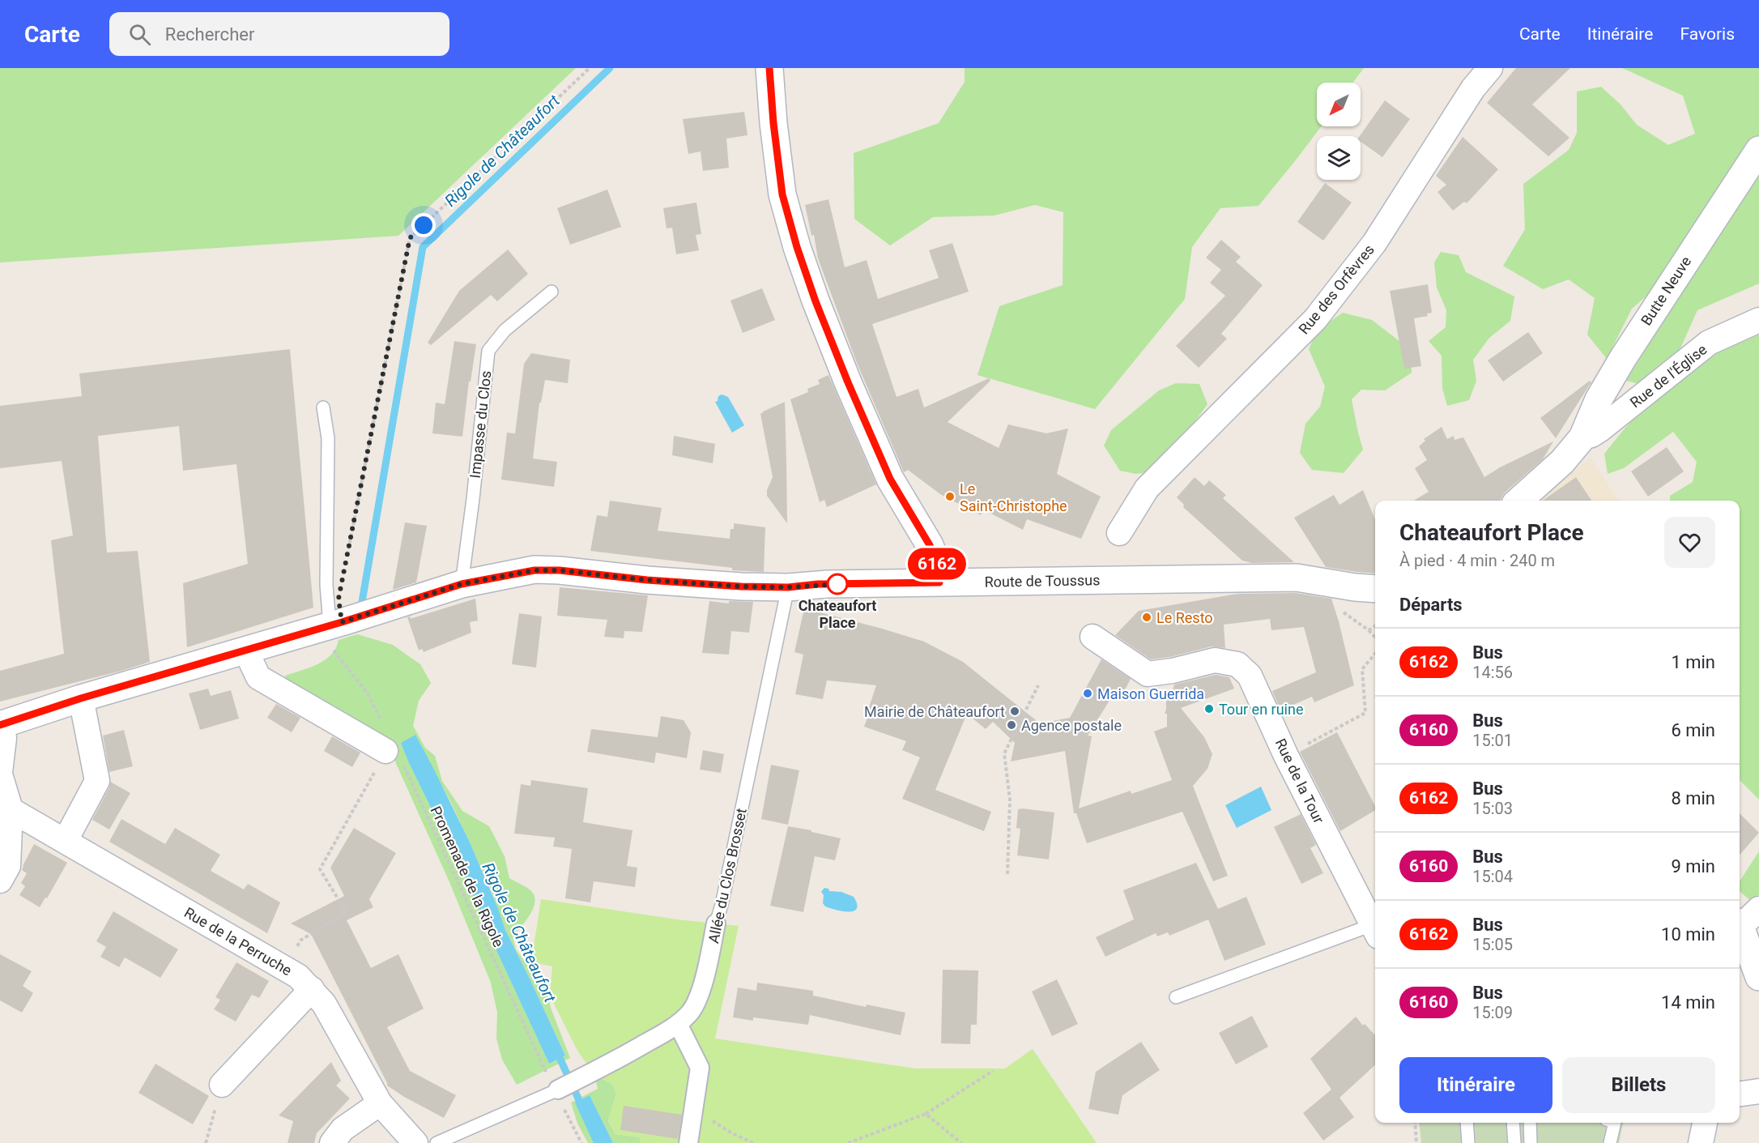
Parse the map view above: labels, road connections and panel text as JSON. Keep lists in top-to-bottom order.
{
  "streets": {
    "street": [
      "Rue des Orfèvres",
      "Butte Neuve",
      "Rue de l'Église",
      "Route de Toussus",
      "Rue de la Tour",
      "Allée du Clos Brosset",
      "Rue de la Perruche"
    ],
    "lane": ["Impasse du Clos"],
    "path": ["Promenade de la Rigole"]
  },
  "crossings": [
    ["Butte Neuve", "Rue de l'Église"],
    ["Impasse du Clos", "Route de Toussus"],
    ["Route de Toussus", "Allée du Clos Brosset"],
    ["Route de Toussus", "Promenade de la Rigole"],
    ["Allée du Clos Brosset", "Promenade de la Rigole"]
  ],
  "water": ["Rigole de Châteaufort"],
  "places": [
    "Le Saint-Christophe",
    "Chateaufort Place",
    "Le Resto",
    "Maison Guerrida",
    "Tour en ruine",
    "Mairie de Châteaufort",
    "Agence postale"
  ],
  "lines": ["bus line 6162"],
  "north": "bottom left",
  "page": {
    "header": "Carte",
    "search": "Rechercher",
    "nav": ["Carte", "Itinéraire", "Favoris"],
    "on_map": "6162",
    "heading": [
      ["Chateaufort Place", "À pied · 4 min · 240 m"],
      "Départs"
    ],
    "list": [
      {
        "mark": "6162",
        "name": "Bus",
        "note": "14:56",
        "value": "1 min"
      },
      {
        "mark": "6160",
        "name": "Bus",
        "note": "15:01",
        "value": "6 min"
      },
      {
        "mark": "6162",
        "name": "Bus",
        "note": "15:03",
        "value": "8 min"
      },
      {
        "mark": "6160",
        "name": "Bus",
        "note": "15:04",
        "value": "9 min"
      },
      {
        "mark": "6162",
        "name": "Bus",
        "note": "15:05",
        "value": "10 min"
      },
      {
        "mark": "6160",
        "name": "Bus",
        "note": "15:09",
        "value": "14 min"
      }
    ],
    "buttons": ["Itinéraire", "Billets"]
  }
}
